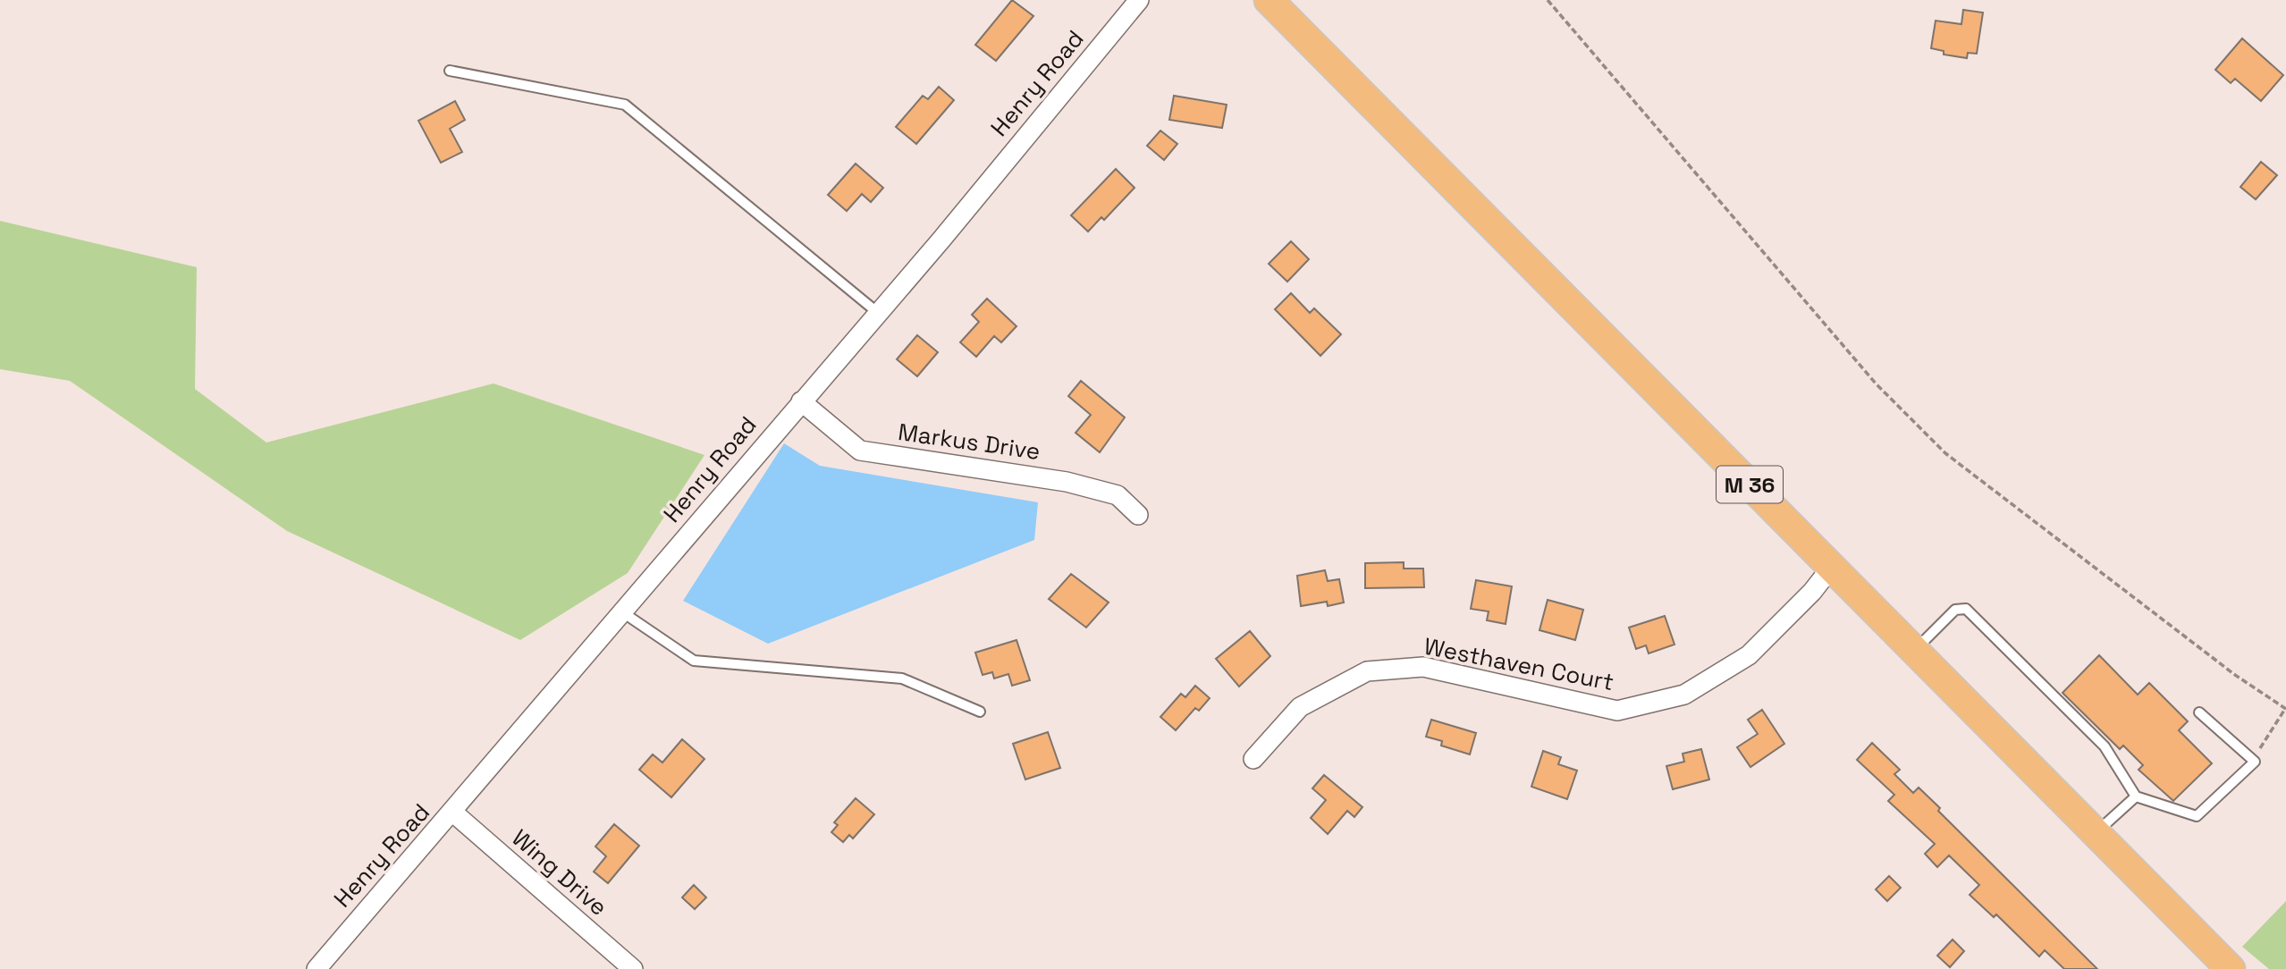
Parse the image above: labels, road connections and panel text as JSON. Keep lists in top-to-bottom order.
{
  "streets": {
    "main road": ["M 36"],
    "street": [
      "Henry Road",
      "Markus Drive",
      "Westhaven Court",
      "Wing Drive"
    ]
  },
  "crossings": [
    ["Henry Road", "Markus Drive"],
    ["Henry Road", "Wing Drive"],
    ["M 36", "Westhaven Court"]
  ]
}
